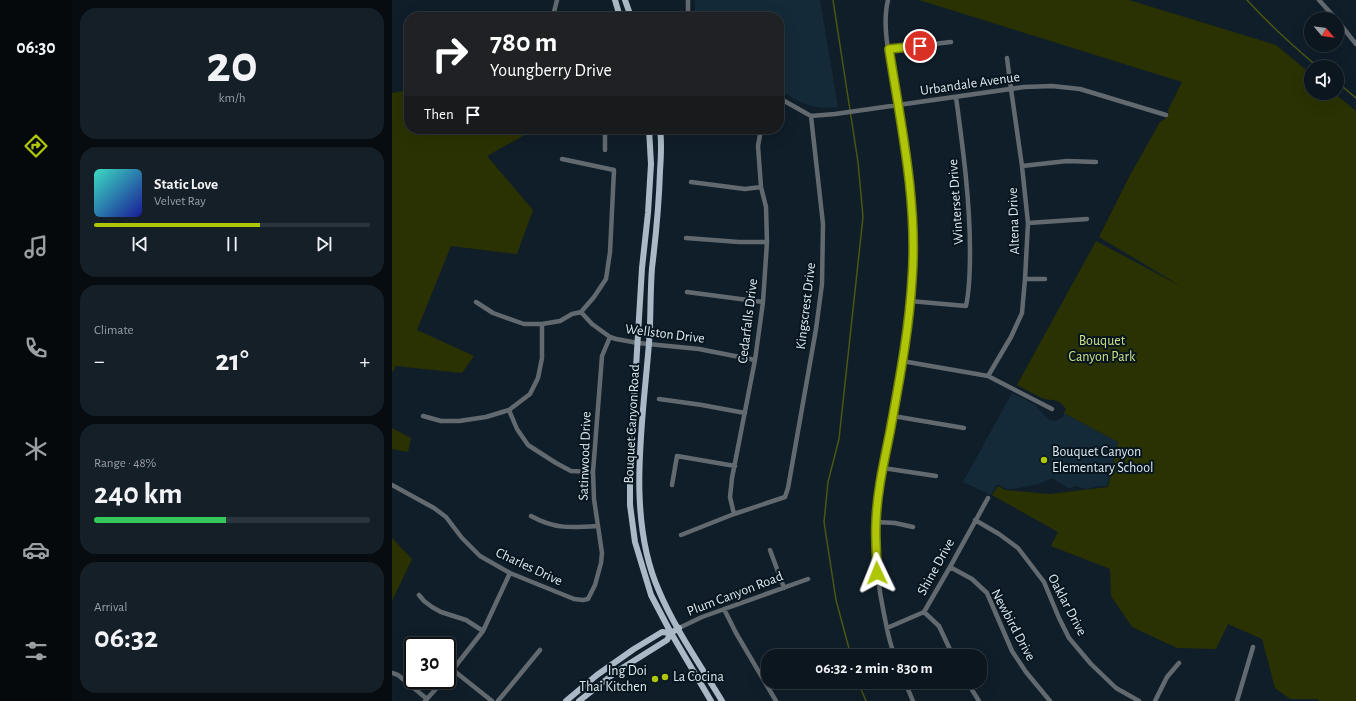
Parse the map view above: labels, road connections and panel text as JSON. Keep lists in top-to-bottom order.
{
  "streets": {
    "main road": ["Bouquet Canyon Road", "Plum Canyon Road"],
    "street": [
      "Urbandale Avenue",
      "Winterset Drive",
      "Altena Drive",
      "Kingscrest Drive",
      "Cedarfalls Drive",
      "Wellston Drive",
      "Satinwood Drive",
      "Charles Drive",
      "Shine Drive",
      "Oaklar Drive",
      "Newbird Drive"
    ]
  },
  "crossings": [
    ["Urbandale Avenue", "Winterset Drive"],
    ["Urbandale Avenue", "Altena Drive"],
    ["Urbandale Avenue", "Kingscrest Drive"],
    ["Kingscrest Drive", "Cedarfalls Drive"],
    ["Cedarfalls Drive", "Wellston Drive"],
    ["Wellston Drive", "Bouquet Canyon Road"],
    ["Wellston Drive", "Satinwood Drive"],
    ["Bouquet Canyon Road", "Plum Canyon Road"],
    ["Satinwood Drive", "Charles Drive"],
    ["Shine Drive", "Oaklar Drive"],
    ["Shine Drive", "Newbird Drive"]
  ],
  "parks": ["Bouquet Canyon Park"],
  "places": ["Bouquet Canyon Elementary School", "La Cocina", "Ing Doi Thai Kitchen"],
  "north": "bottom right",
  "page": {
    "tabs": "06:30",
    "tile": [
      ["20", "km/h"],
      "Climate",
      ["Range · 48%", "240 km"],
      ["Arrival", "06:32"]
    ],
    "turn": ["780 m", "Youngberry Drive"],
    "then": "Then",
    "song": ["Static Love", "Velvet Ray"],
    "heat": ["−", "21°", "+"],
    "limit": "30",
    "trip": "06:32 · 2 min · 830 m"
  }
}
